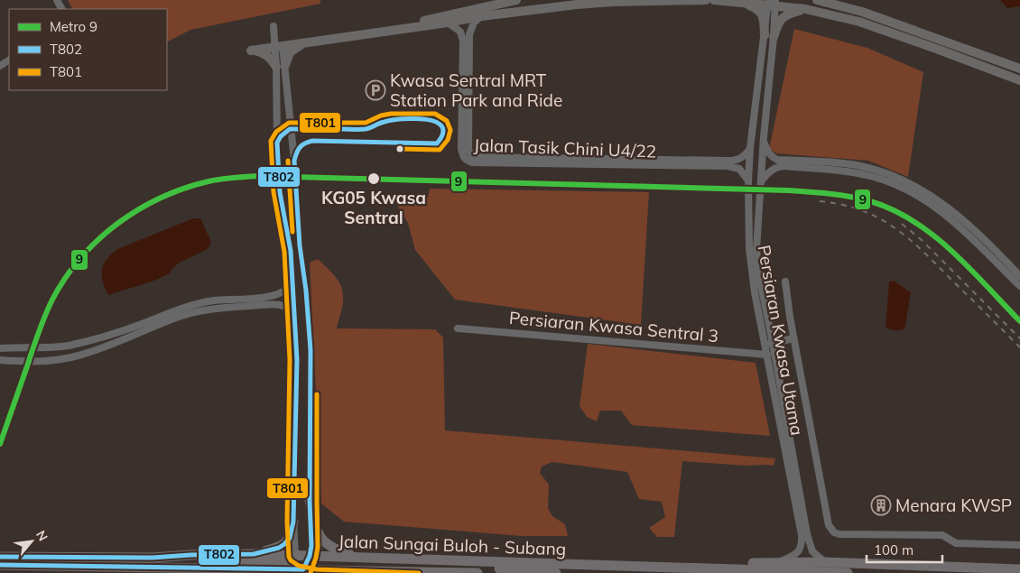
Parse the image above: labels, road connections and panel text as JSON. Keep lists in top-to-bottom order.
{
  "streets": {
    "highway": ["Jalan Sungai Buloh - Subang"],
    "street": ["Jalan Tasik Chini U4/22", "Persiaran Kwasa Sentral 3", "Persiaran Kwasa Utama"]
  },
  "crossings": [
    ["Jalan Tasik Chini U4/22", "Persiaran Kwasa Utama"],
    ["Persiaran Kwasa Sentral 3", "Persiaran Kwasa Utama"],
    ["Persiaran Kwasa Utama", "Jalan Sungai Buloh - Subang"]
  ],
  "places": {
    "parking": ["Kwasa Sentral MRT Station Park and Ride"],
    "other": ["KG05 Kwasa Sentral"],
    "building": ["Menara KWSP"]
  },
  "lines": ["transit line T801", "transit line T802", "metro line 9"],
  "legend": ["Metro 9", "T802", "T801"],
  "scale_bar": "100 m",
  "north": "top right"
}
